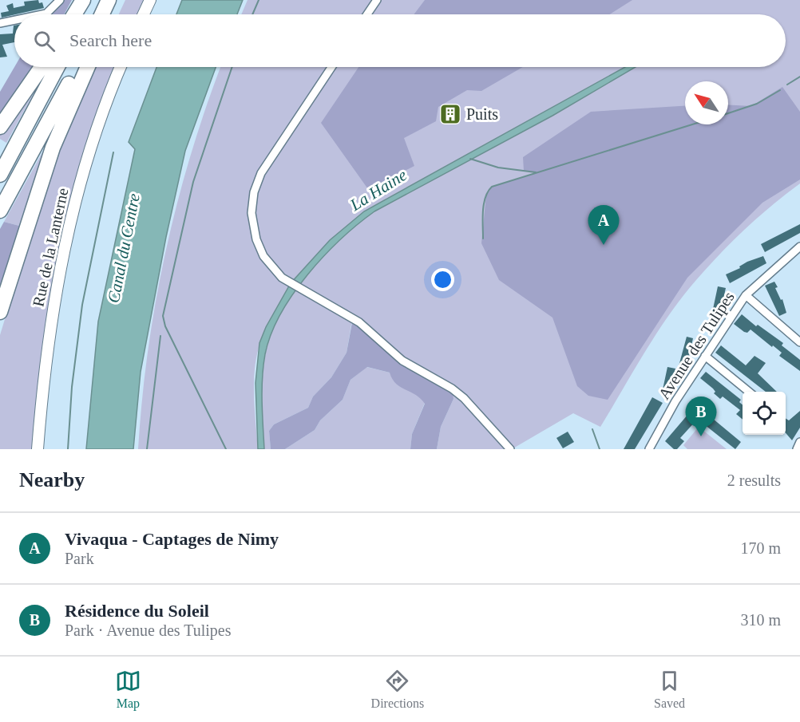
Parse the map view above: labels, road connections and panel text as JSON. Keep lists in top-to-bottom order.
{
  "streets": {
    "main road": ["Rue de la Lanterne"],
    "street": ["Avenue des Tulipes"]
  },
  "water": ["La Haine", "Canal du Centre"],
  "places": {
    "building": ["Puits"]
  },
  "north": "top left",
  "page": {
    "search": "Search here",
    "pins": ["A", "B"],
    "heading": ["Nearby", "2 results"],
    "list": [
      {
        "mark": "A",
        "name": "Vivaqua - Captages de Nimy",
        "note": "Park",
        "value": "170 m"
      },
      {
        "mark": "B",
        "name": "Résidence du Soleil",
        "note": "Park · Avenue des Tulipes",
        "value": "310 m"
      }
    ],
    "nav": ["Map", "Directions", "Saved"]
  }
}
